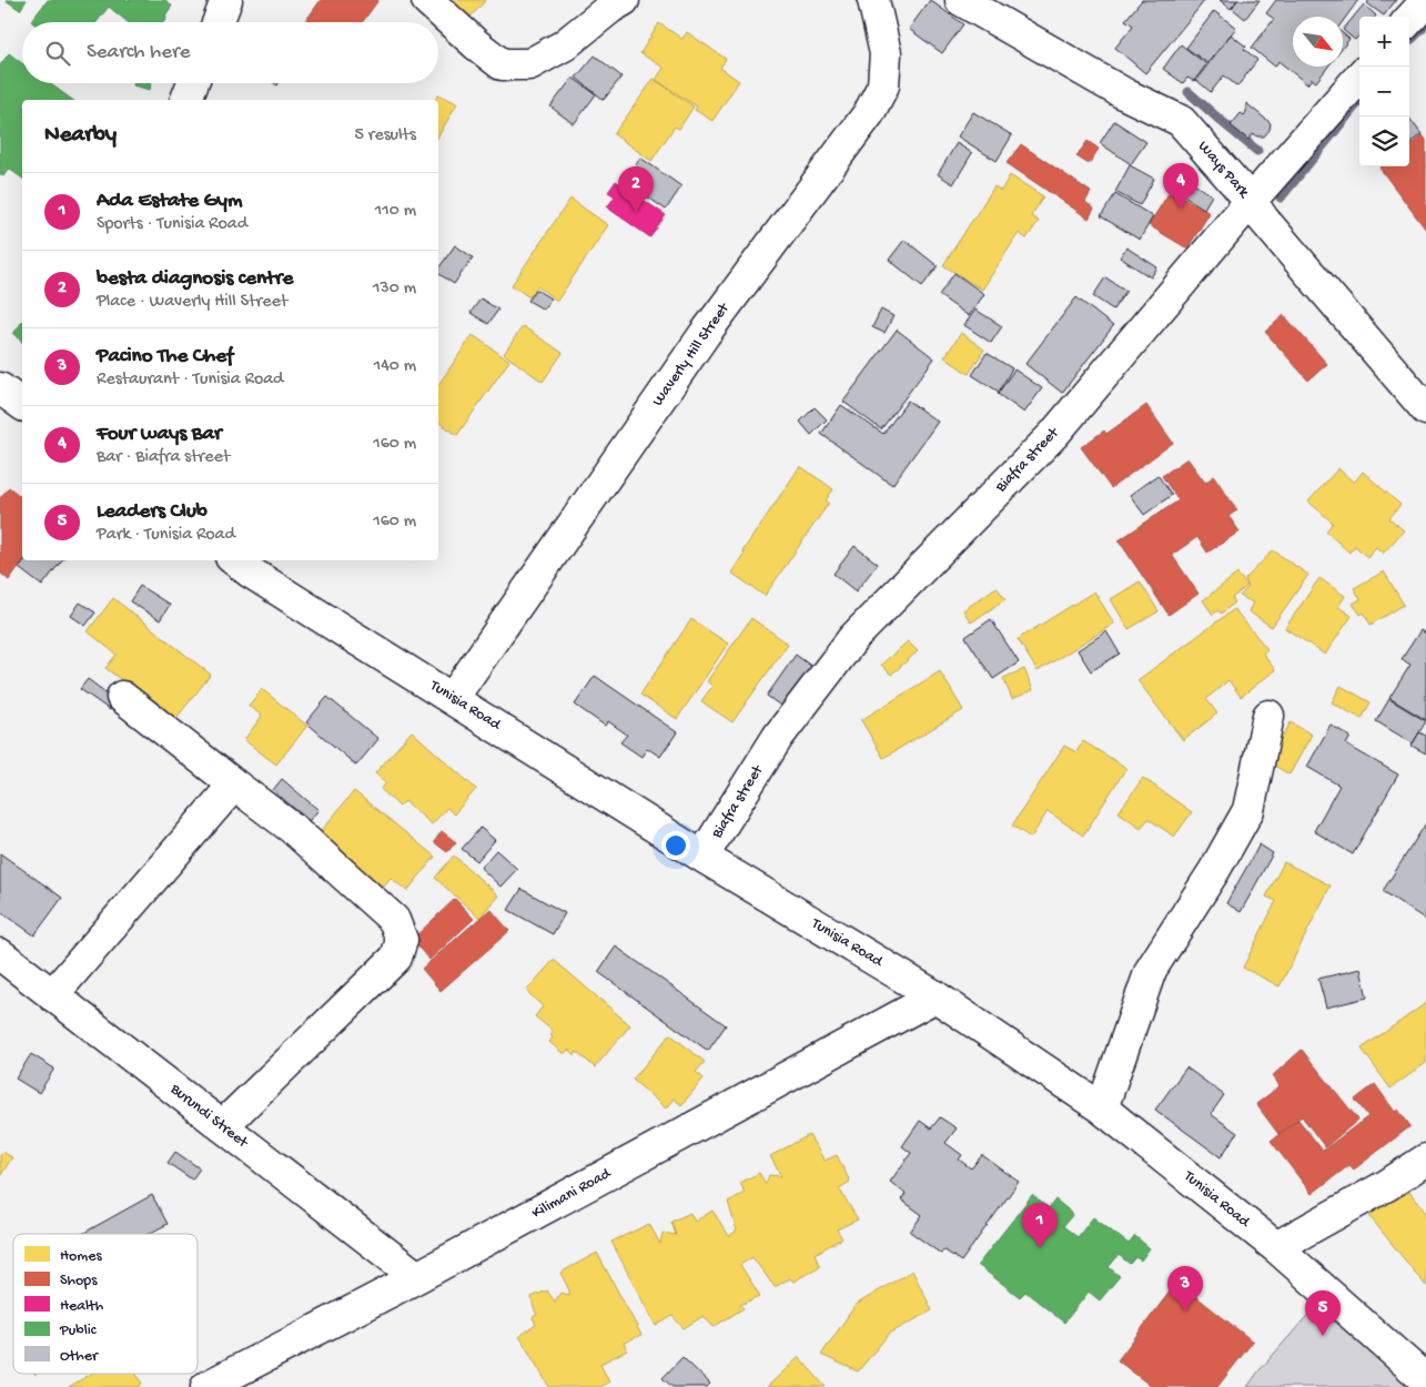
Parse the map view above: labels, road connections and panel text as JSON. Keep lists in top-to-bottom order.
{
  "streets": {
    "street": [
      "Ways Park",
      "Waverly Hill Street",
      "Biafra street",
      "Tunisia Road",
      "Burundi Street",
      "Kilimani Road"
    ]
  },
  "crossings": [
    ["Ways Park", "Biafra street"],
    ["Waverly Hill Street", "Tunisia Road"],
    ["Biafra street", "Tunisia Road"],
    ["Tunisia Road", "Kilimani Road"],
    ["Burundi Street", "Kilimani Road"]
  ],
  "legend": [
    "Homes",
    "Shops",
    "Health",
    "Public",
    "Other"
  ],
  "north": "bottom right",
  "page": {
    "map_buttons": ["+", "−"],
    "search": "Search here",
    "heading": ["Nearby", "5 results"],
    "pins": [
      "4",
      "2",
      "1",
      "3",
      "5"
    ],
    "list": [
      {
        "mark": "1",
        "name": "Ada Estate Gym",
        "note": "Sports · Tunisia Road",
        "value": "110 m"
      },
      {
        "mark": "2",
        "name": "besta diagnosis centre",
        "note": "Place · Waverly Hill Street",
        "value": "130 m"
      },
      {
        "mark": "3",
        "name": "Pacino The Chef",
        "note": "Restaurant · Tunisia Road",
        "value": "140 m"
      },
      {
        "mark": "4",
        "name": "Four ways Bar",
        "note": "Bar · Biafra street",
        "value": "160 m"
      },
      {
        "mark": "5",
        "name": "Leaders Club",
        "note": "Park · Tunisia Road",
        "value": "160 m"
      }
    ]
  }
}
